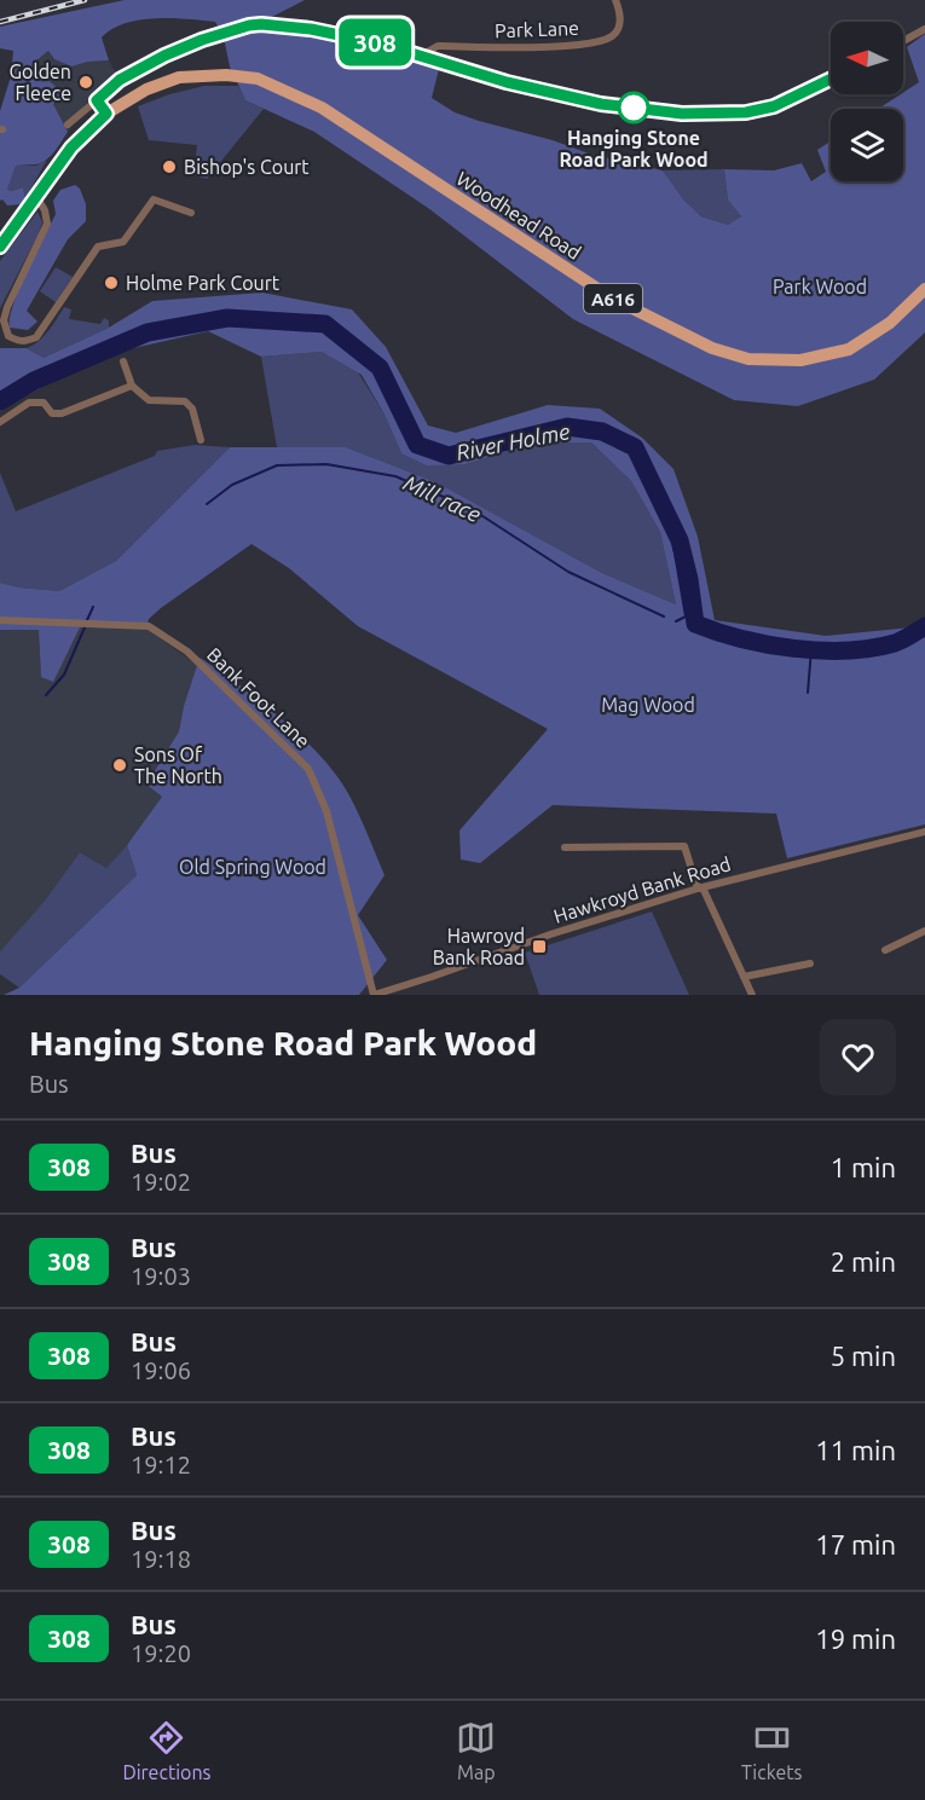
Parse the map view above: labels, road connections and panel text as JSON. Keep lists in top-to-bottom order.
{
  "streets": {
    "main road": ["Woodhead Road", "A616"],
    "street": ["Park Lane", "Bank Foot Lane", "Hawkroyd Bank Road"]
  },
  "crossings": [
    ["Woodhead Road", "A616"],
    ["Bank Foot Lane", "Hawkroyd Bank Road"]
  ],
  "water": ["River Holme", "Mill race"],
  "parks": ["Park Wood", "Mag Wood", "Old Spring Wood"],
  "places": {
    "other": [
      "Golden Fleece",
      "Hanging Stone Road Park Wood",
      "Bishop's Court",
      "Holme Park Court",
      "Sons Of The North"
    ],
    "transit": ["Hawroyd Bank Road"]
  },
  "lines": ["bus line 308"],
  "north": "left",
  "page": {
    "on_map": "308",
    "heading": ["Hanging Stone Road Park Wood", "Bus"],
    "list": [
      {
        "mark": "308",
        "name": "Bus",
        "note": "19:02",
        "value": "1 min"
      },
      {
        "mark": "308",
        "name": "Bus",
        "note": "19:03",
        "value": "2 min"
      },
      {
        "mark": "308",
        "name": "Bus",
        "note": "19:06",
        "value": "5 min"
      },
      {
        "mark": "308",
        "name": "Bus",
        "note": "19:12",
        "value": "11 min"
      },
      {
        "mark": "308",
        "name": "Bus",
        "note": "19:18",
        "value": "17 min"
      },
      {
        "mark": "308",
        "name": "Bus",
        "note": "19:20",
        "value": "19 min"
      }
    ],
    "tabs": ["Directions", "Map", "Tickets"]
  }
}
